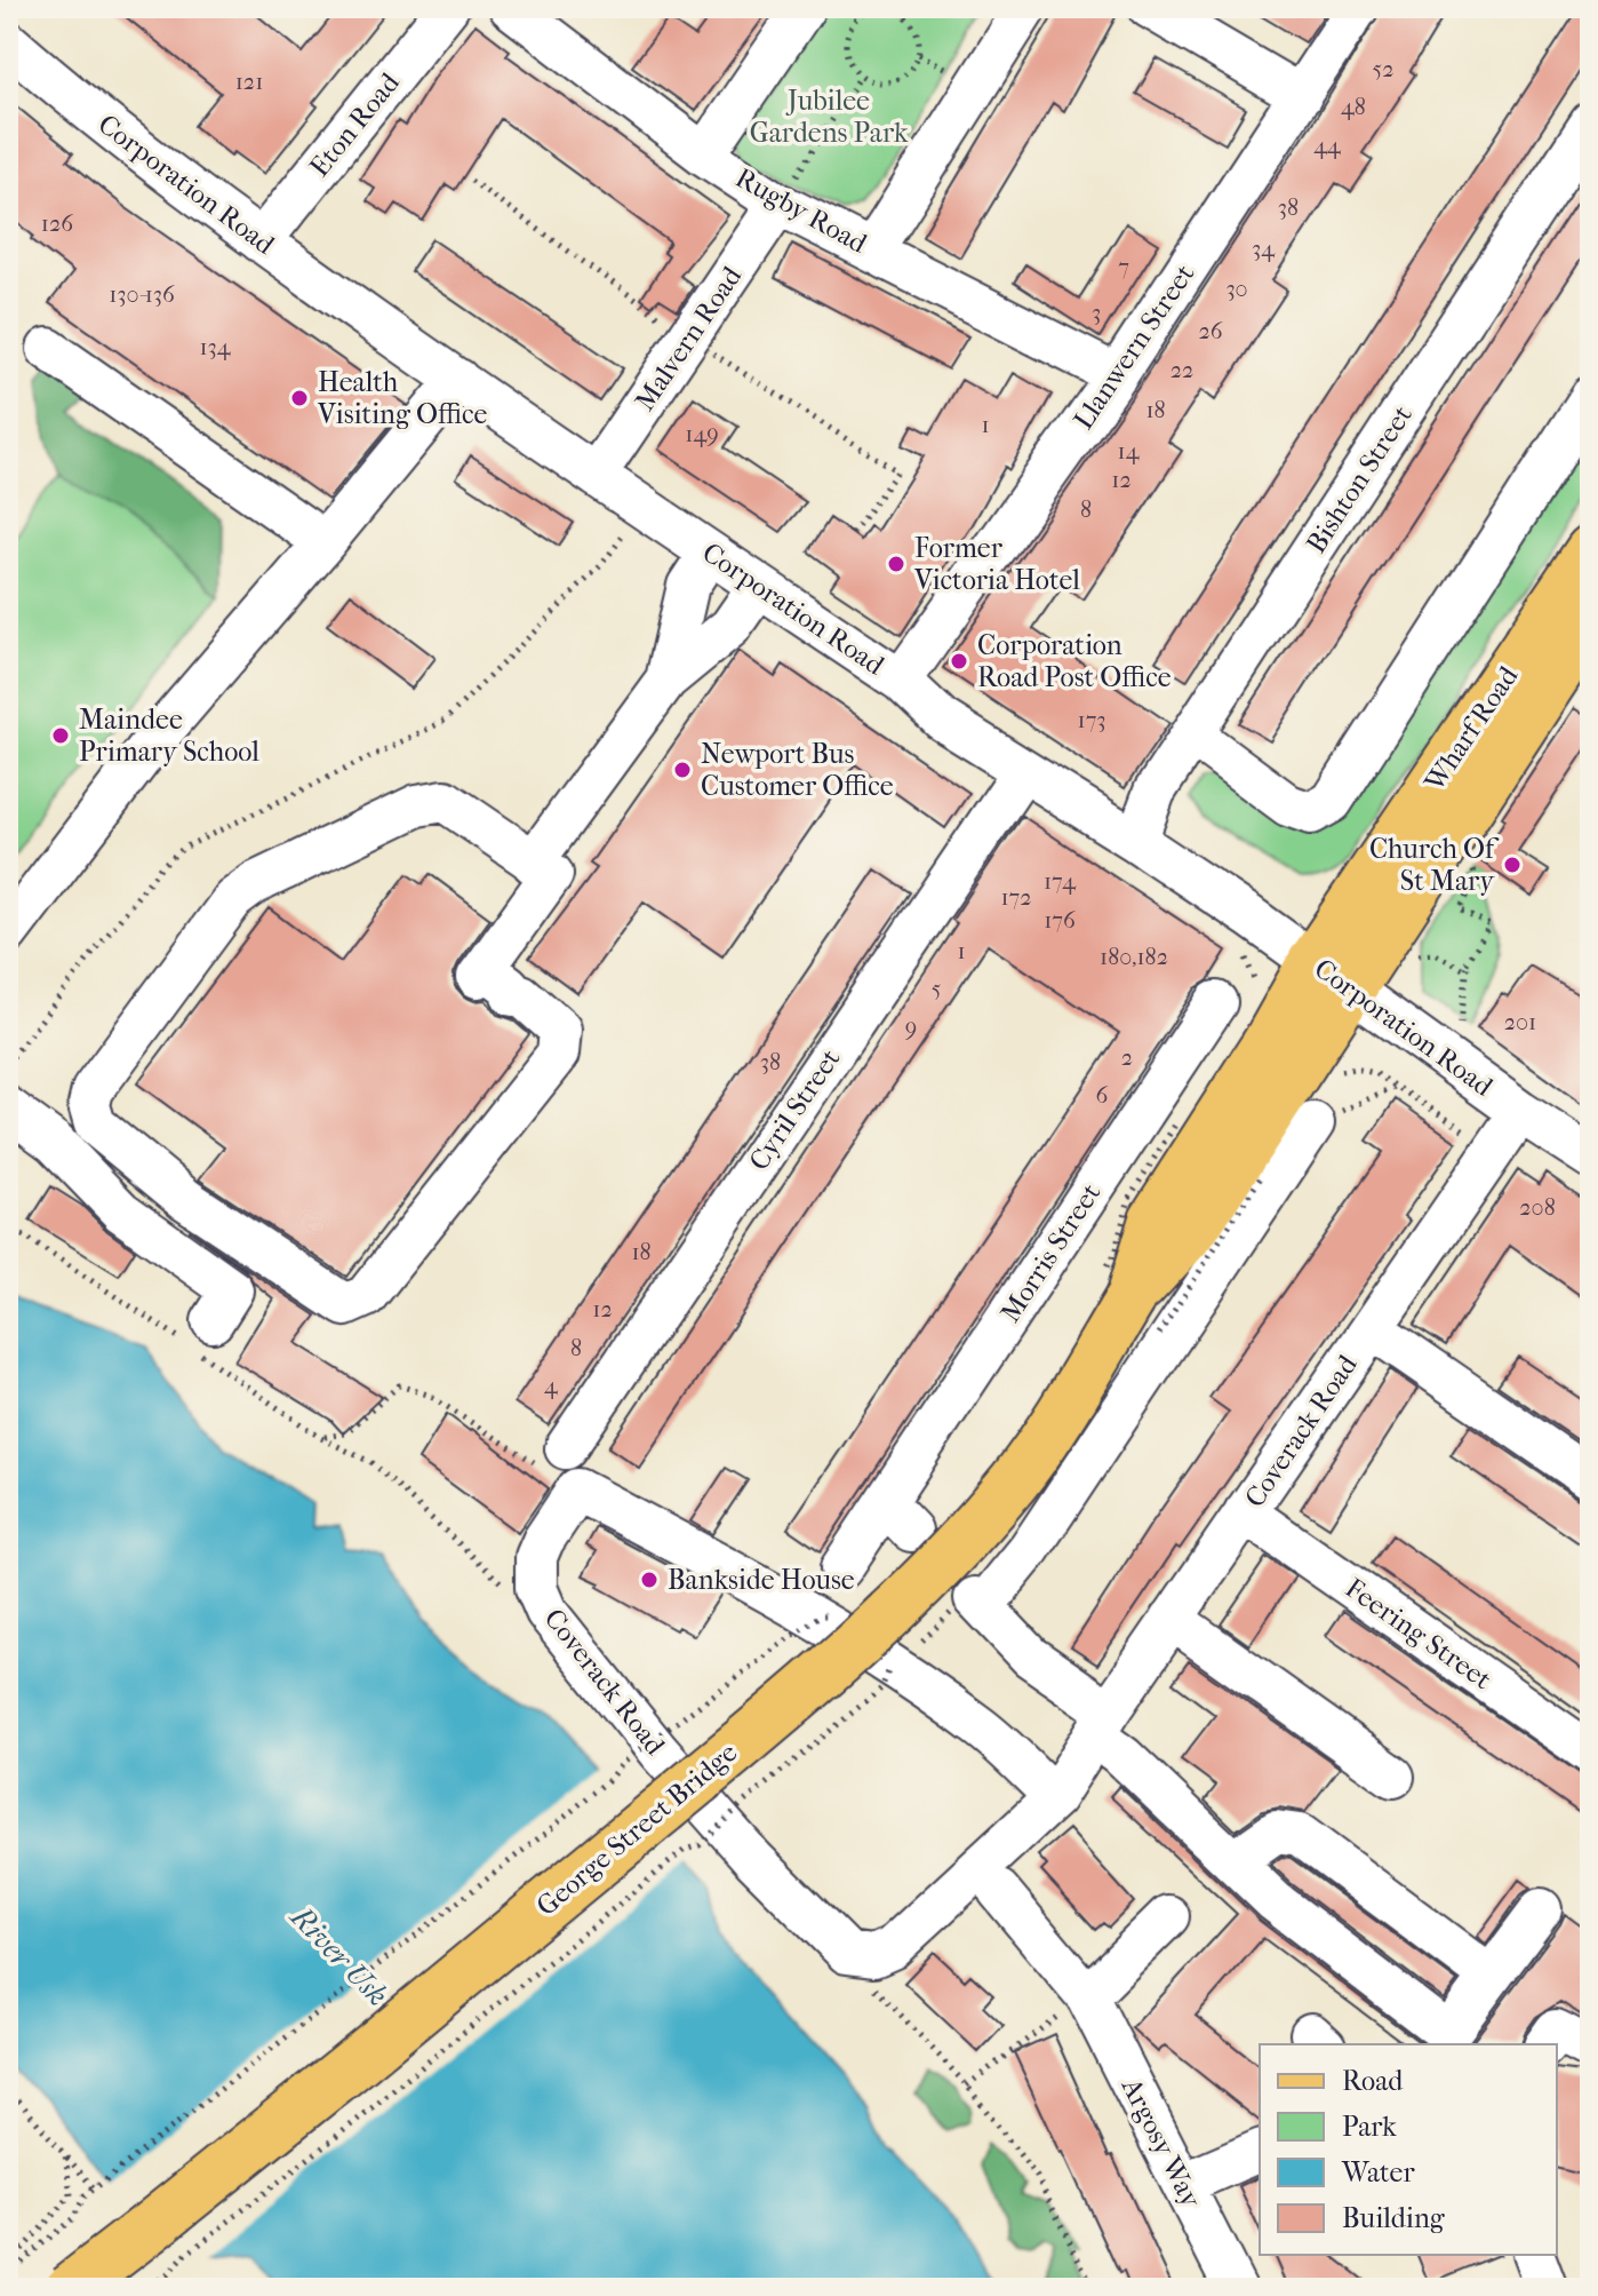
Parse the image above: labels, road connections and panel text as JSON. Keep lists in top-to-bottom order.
{
  "streets": {
    "main road": ["Wharf Road", "George Street Bridge"],
    "street": [
      "Eton Road",
      "Corporation Road",
      "Rugby Road",
      "Malvern Road",
      "Llanwern Street",
      "Bishton Street",
      "Cyril Street",
      "Morris Street",
      "Coverack Road",
      "Feering Street",
      "Argosy Way"
    ]
  },
  "crossings": [
    ["Eton Road", "Corporation Road"],
    ["Corporation Road", "Malvern Road"],
    ["Corporation Road", "Llanwern Street"],
    ["Corporation Road", "Bishton Street"],
    ["Corporation Road", "Wharf Road"],
    ["Corporation Road", "Cyril Street"],
    ["Corporation Road", "Coverack Road"],
    ["Rugby Road", "Malvern Road"],
    ["Rugby Road", "Llanwern Street"],
    ["Wharf Road", "George Street Bridge"],
    ["Coverack Road", "Feering Street"]
  ],
  "water": ["River Usk"],
  "parks": ["Jubilee Gardens Park"],
  "places": [
    "Health Visiting Office",
    "Former Victoria Hotel",
    "Corporation Road Post Office",
    "Maindee Primary School",
    "Newport Bus Customer Office",
    "Church Of St Mary",
    "Bankside House"
  ],
  "house_numbers": [
    "52",
    "121",
    "48",
    "44",
    "38",
    "126",
    "34",
    "7",
    "30",
    "130-136",
    "3",
    "26",
    "134",
    "22",
    "18",
    "1",
    "149",
    "14",
    "12",
    "8",
    "173",
    "174",
    "172",
    "176",
    "1",
    "180,182",
    "5",
    "201",
    "9",
    "2",
    "38",
    "6",
    "208",
    "18",
    "12",
    "8",
    "4"
  ],
  "legend": [
    "Road",
    "Park",
    "Water",
    "Building"
  ]
}
